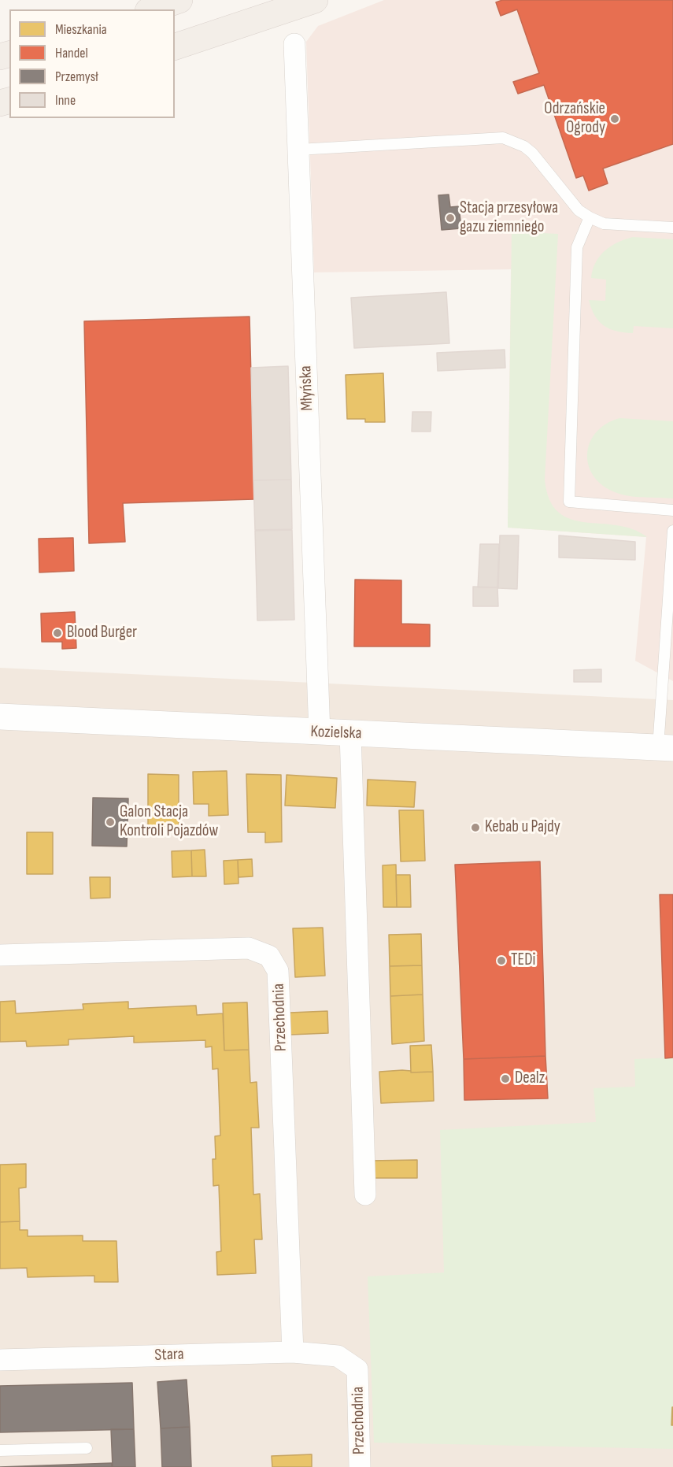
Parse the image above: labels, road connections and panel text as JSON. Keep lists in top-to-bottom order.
{
  "streets": {
    "main road": ["Kozielska"],
    "street": ["Młyńska", "Przechodnia", "Stara"]
  },
  "crossings": [
    ["Młyńska", "Kozielska"],
    ["Przechodnia", "Stara"]
  ],
  "places": [
    "Odrzańskie Ogrody",
    "Stacja przesyłowa gazu ziemniego",
    "Blood Burger",
    "Galon Stacja Kontroli Pojazdów",
    "Kebab u Pajdy",
    "TEDi",
    "Dealz"
  ],
  "legend": [
    "Mieszkania",
    "Handel",
    "Przemysł",
    "Inne"
  ]
}
